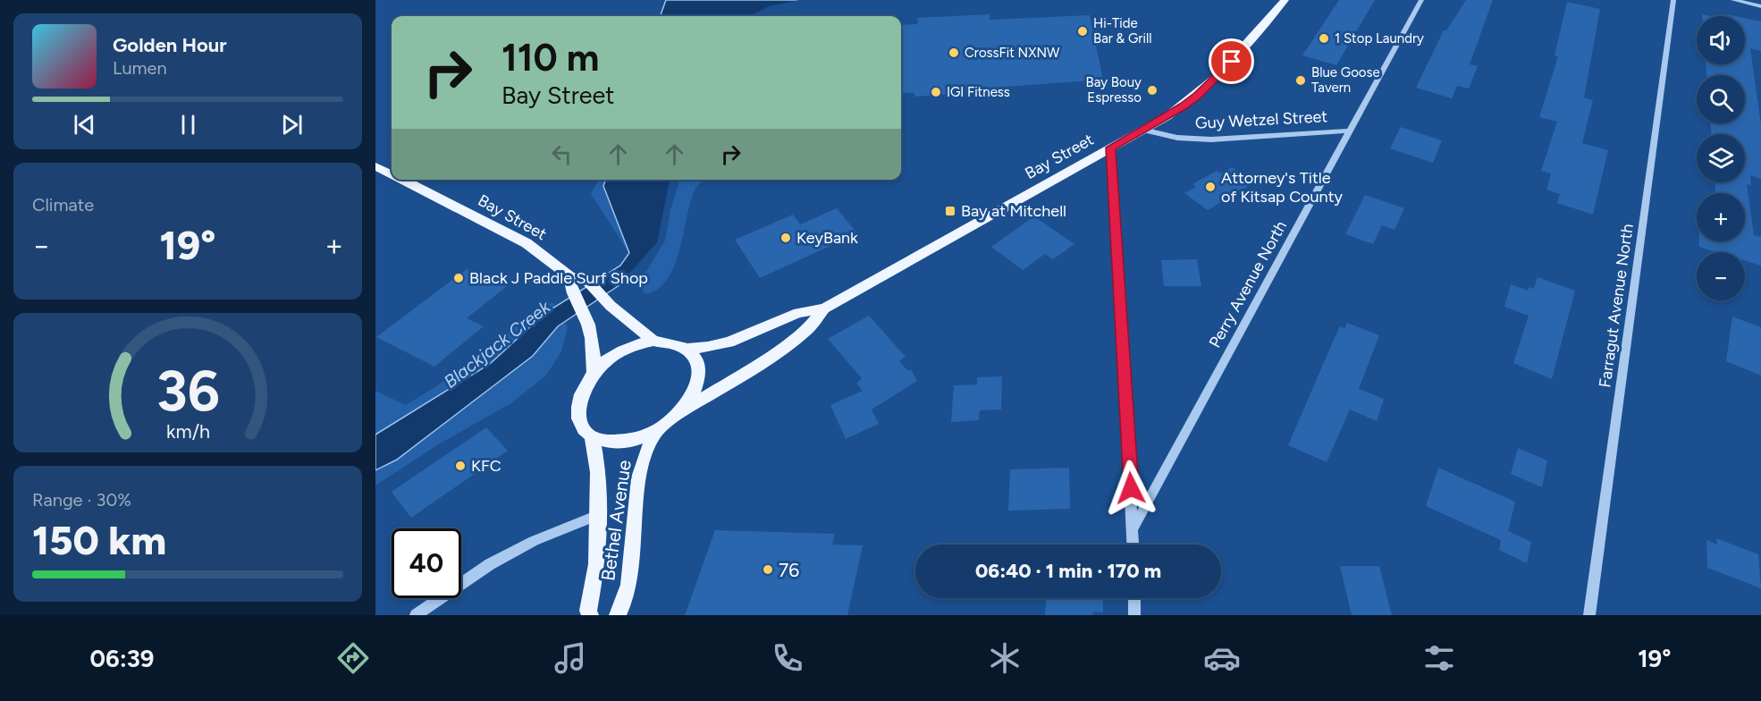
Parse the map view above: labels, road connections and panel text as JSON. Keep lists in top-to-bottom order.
{
  "streets": {
    "main road": ["Bay Street", "Bethel Avenue"],
    "street": ["Guy Wetzel Street", "Perry Avenue North", "Farragut Avenue North"]
  },
  "crossings": [
    ["Guy Wetzel Street", "Bay Street"],
    ["Guy Wetzel Street", "Perry Avenue North"],
    ["Bay Street", "Bethel Avenue"]
  ],
  "water": ["Blackjack Creek"],
  "places": {
    "other": [
      "Hi-Tide Bar & Grill",
      "1 Stop Laundry",
      "CrossFit NXNW",
      "Blue Goose Tavern",
      "Bay Bouy Espresso",
      "IGI Fitness",
      "Attorney's Title of Kitsap County",
      "KeyBank",
      "Black J Paddle Surf Shop",
      "KFC",
      "76"
    ],
    "transit": ["Bay at Mitchell"]
  },
  "page": {
    "map_buttons": ["+", "−"],
    "turn": ["110 m", "Bay Street"],
    "song": ["Golden Hour", "Lumen"],
    "tile": [
      "Climate",
      ["Range · 30%", "150 km"]
    ],
    "heat": ["−", "19°", "+"],
    "limit": "40",
    "trip": "06:40 · 1 min · 170 m",
    "tabs": ["06:39", "19°"],
    "gauge": ["36", "km/h"]
  }
}
